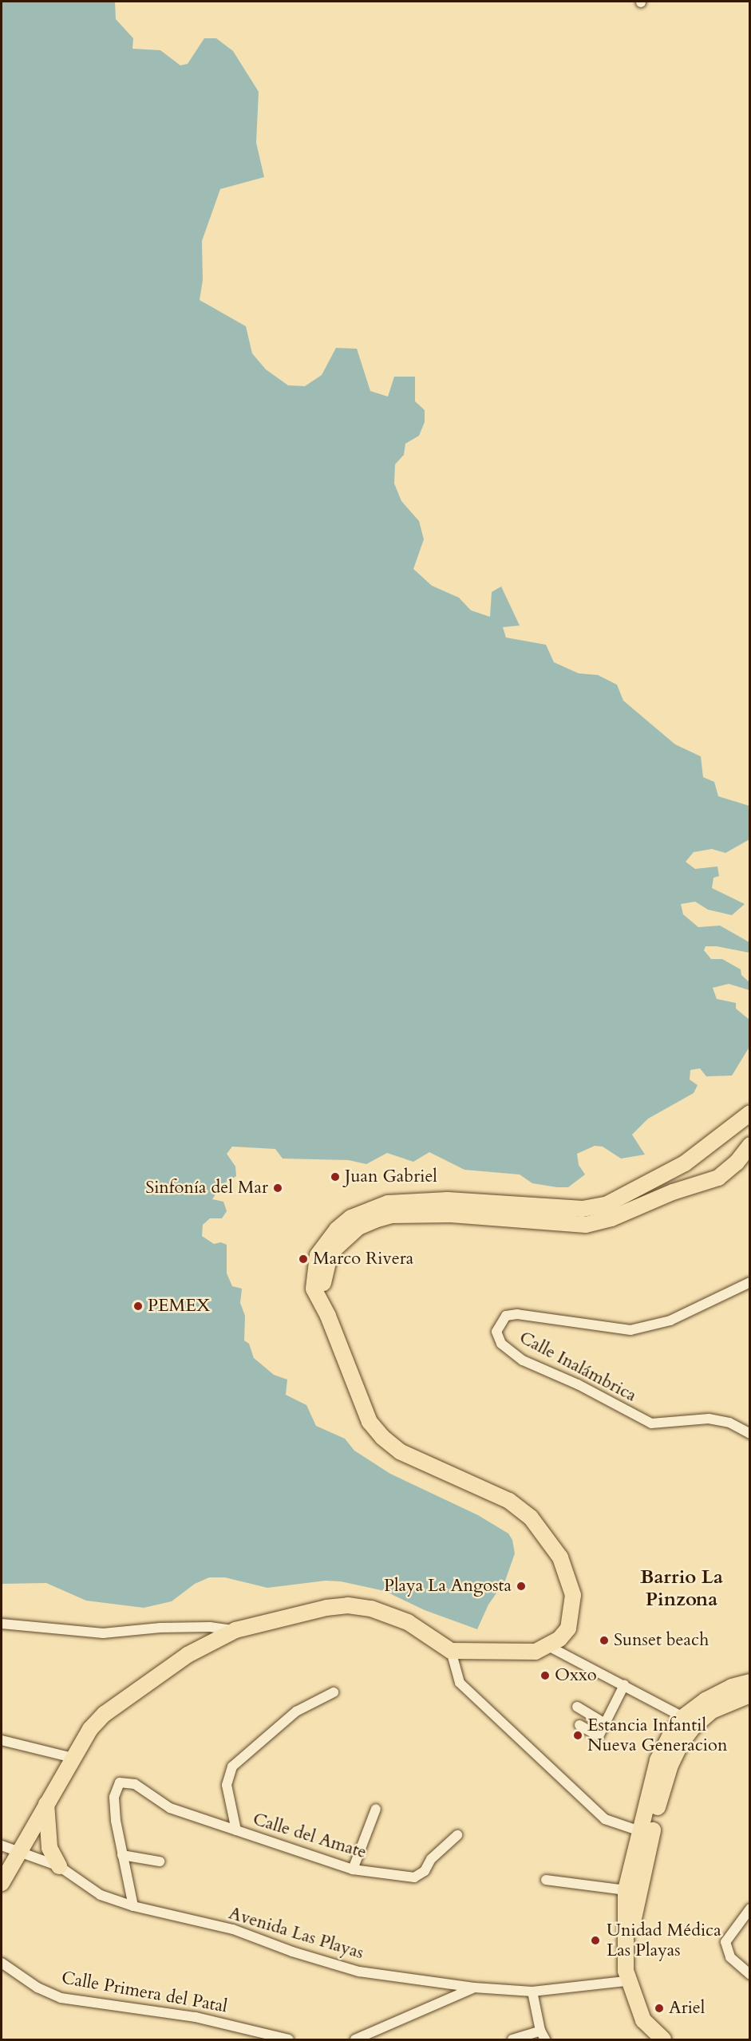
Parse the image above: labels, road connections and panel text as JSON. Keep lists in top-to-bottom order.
{
  "streets": {
    "street": [
      "Calle Inalámbrica",
      "Calle del Amate",
      "Avenida Las Playas",
      "Calle Primera del Patal"
    ]
  },
  "crossings": [
    ["Calle del Amate", "Avenida Las Playas"]
  ],
  "districts": ["Barrio La Pinzona"],
  "places": [
    "Juan Gabriel",
    "Sinfonía del Mar",
    "Marco Rivera",
    "PEMEX",
    "Playa La Angosta",
    "Sunset beach",
    "Oxxo",
    "Estancia Infantil Nueva Generacion",
    "Unidad Médica Las Playas",
    "Ariel"
  ]
}
